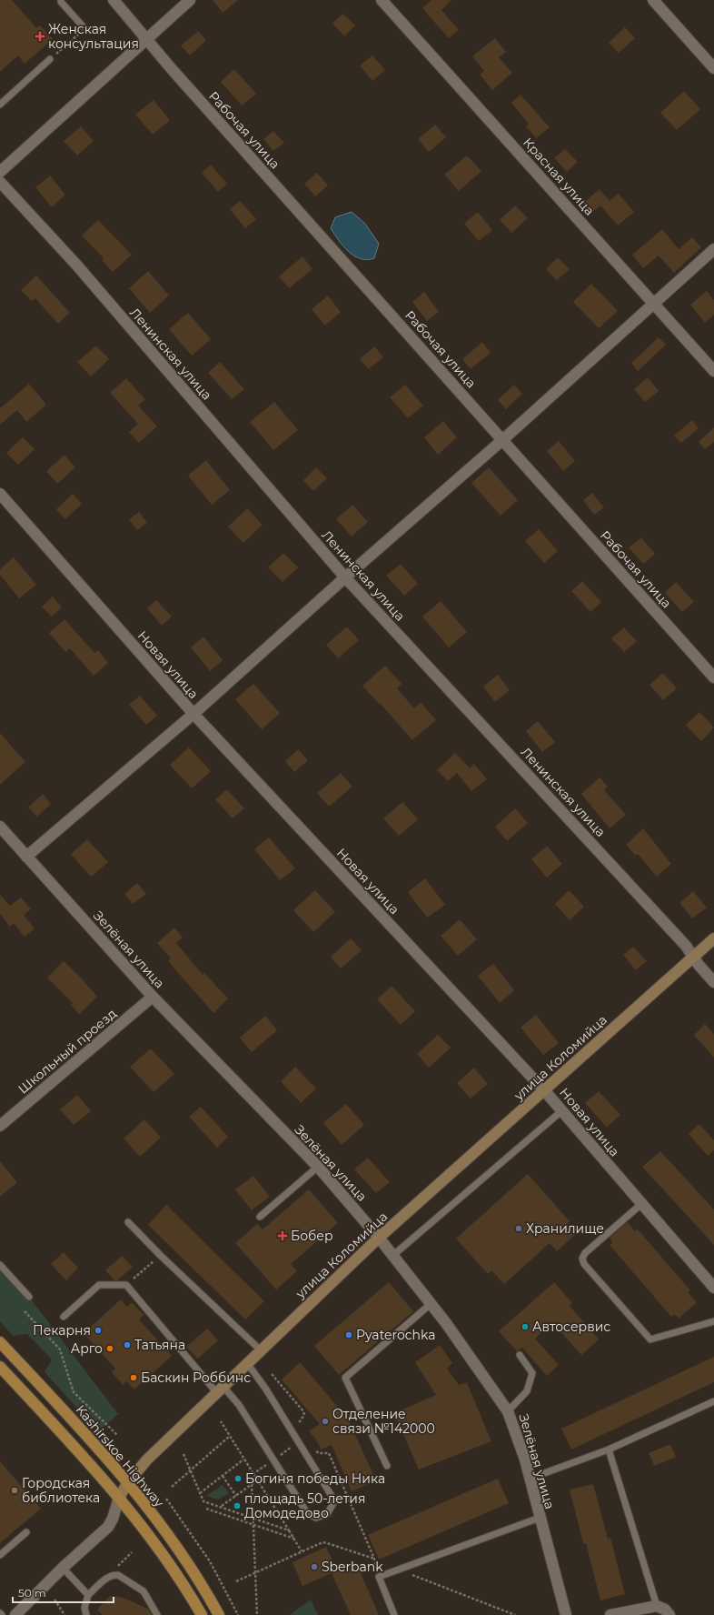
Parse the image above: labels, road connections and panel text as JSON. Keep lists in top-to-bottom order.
{
  "streets": {
    "main road": ["улица Коломийца", "Kashirskoe Highway"],
    "street": [
      "Рабочая улица",
      "Красная улица",
      "Ленинская улица",
      "Новая улица",
      "Зелёная улица",
      "Школьный проезд"
    ]
  },
  "crossings": [
    ["Ленинская улица", "улица Коломийца"],
    ["Новая улица", "улица Коломийца"],
    ["Зелёная улица", "Школьный проезд"],
    ["Зелёная улица", "улица Коломийца"],
    ["улица Коломийца", "Kashirskoe Highway"]
  ],
  "places": {
    "health": ["Женская консультация", "Бобер"],
    "other": [
      "Хранилище",
      "Автосервис",
      "Пекарня",
      "Pyaterochka",
      "Татьяна",
      "Арго",
      "Баскин Роббинс",
      "Отделение связи №142000",
      "Богиня победы Ника",
      "Городская библиотека",
      "площадь 50-летия Домодедово",
      "Sberbank"
    ]
  },
  "scale_bar": "50 m"
}
